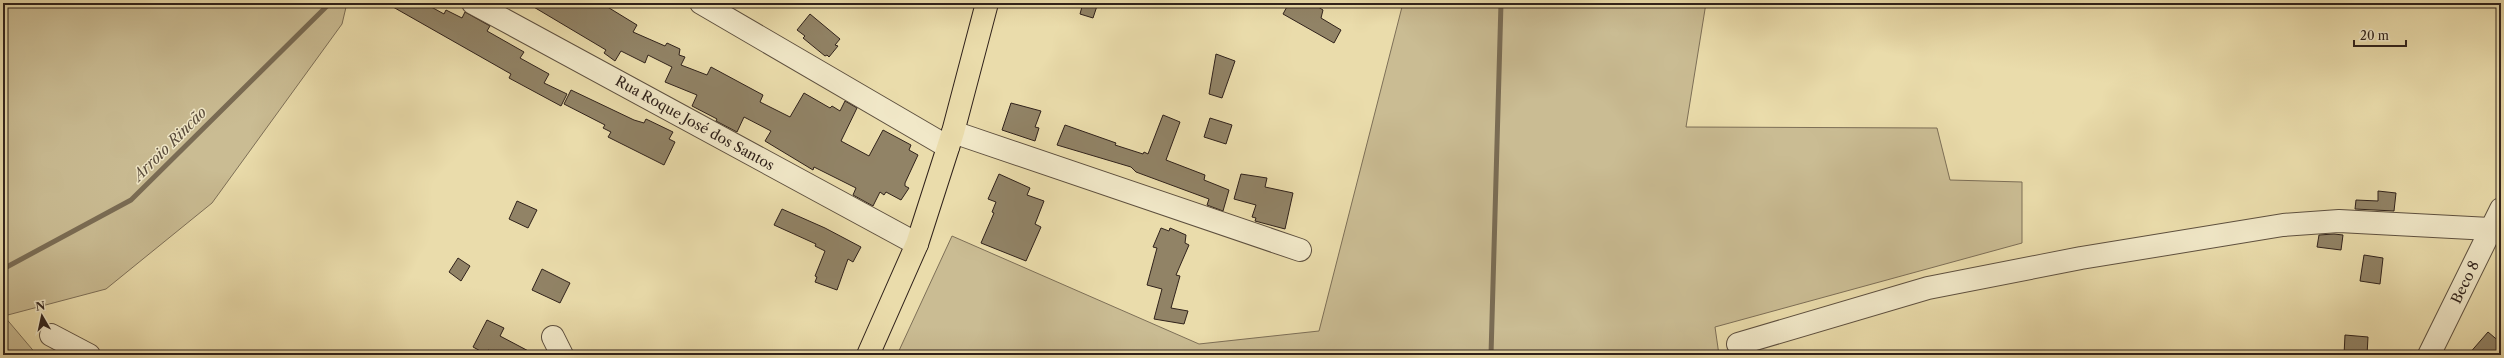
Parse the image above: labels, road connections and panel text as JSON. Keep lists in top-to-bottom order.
{
  "streets": {
    "street": ["Rua Roque José dos Santos", "Beco 8"]
  },
  "water": ["Arroio Rincão"],
  "scale_bar": "20 m",
  "north": "top"
}
